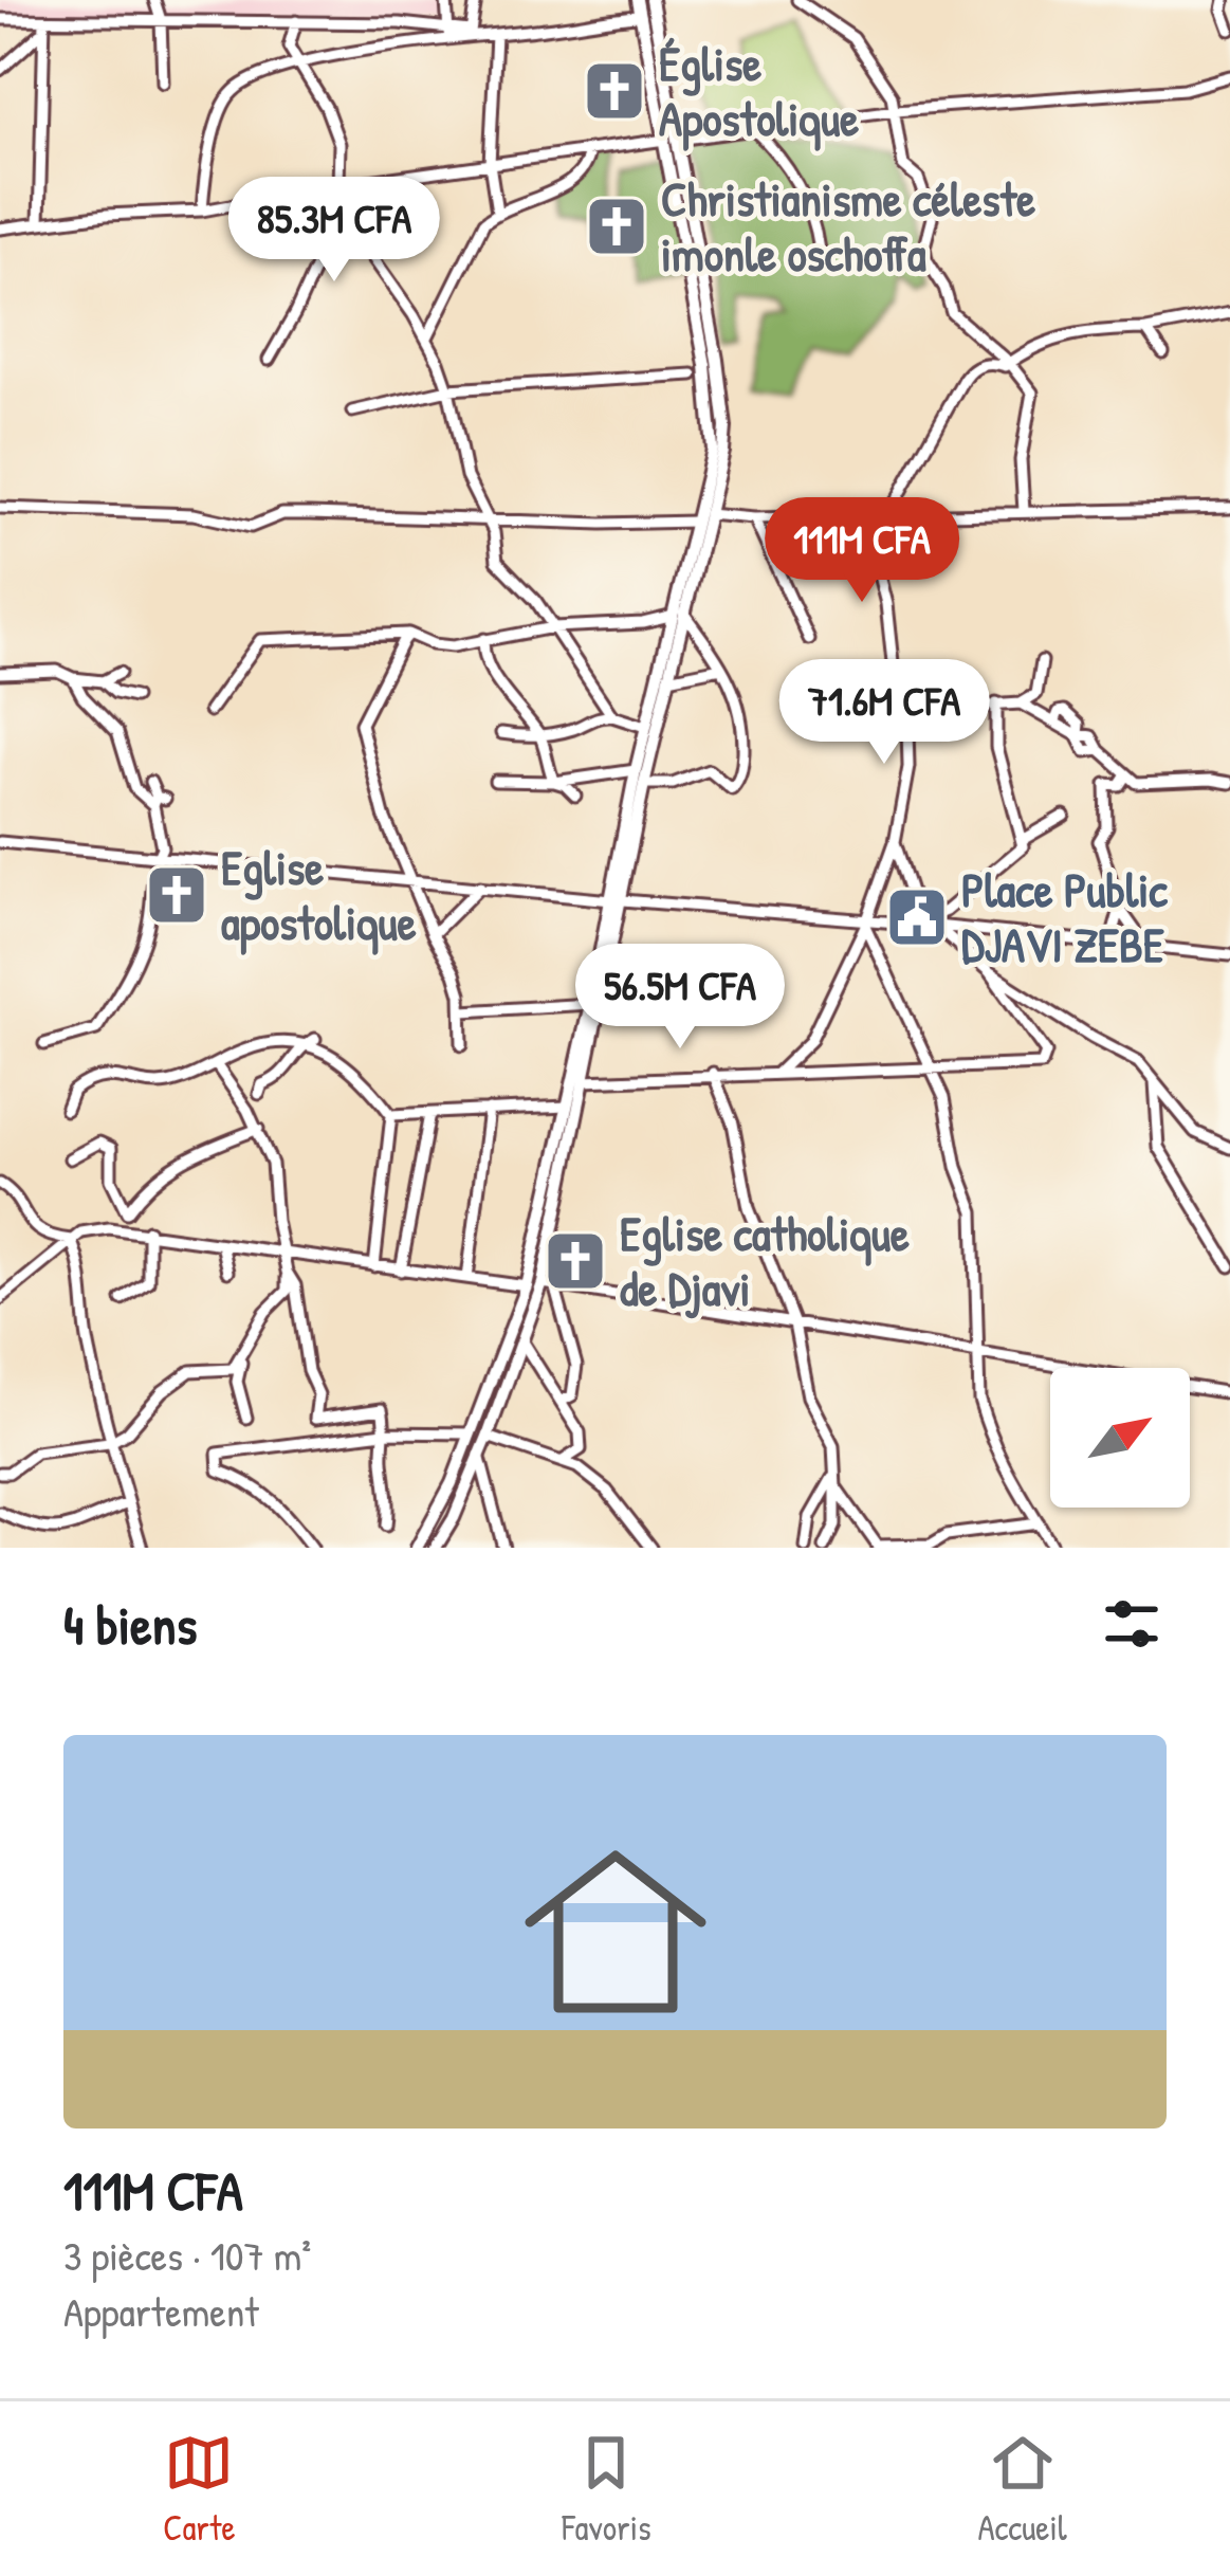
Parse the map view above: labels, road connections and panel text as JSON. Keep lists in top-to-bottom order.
{
  "places": {
    "church": [
      "Église Apostolique",
      "Christianisme céleste imonle oschoffa",
      "Eglise apostolique",
      "Eglise catholique de Djavi"
    ],
    "public building": ["Place Public DJAVI ZEBE"]
  },
  "north": "top right",
  "page": {
    "price": [
      "85.3M CFA",
      "111M CFA",
      "71.6M CFA",
      "56.5M CFA"
    ],
    "heading": "4 biens",
    "list": [
      {
        "name": "111M CFA",
        "note": "3 pièces · 107 m² · Appartement"
      }
    ],
    "tabs": ["Carte", "Favoris", "Accueil"]
  }
}
